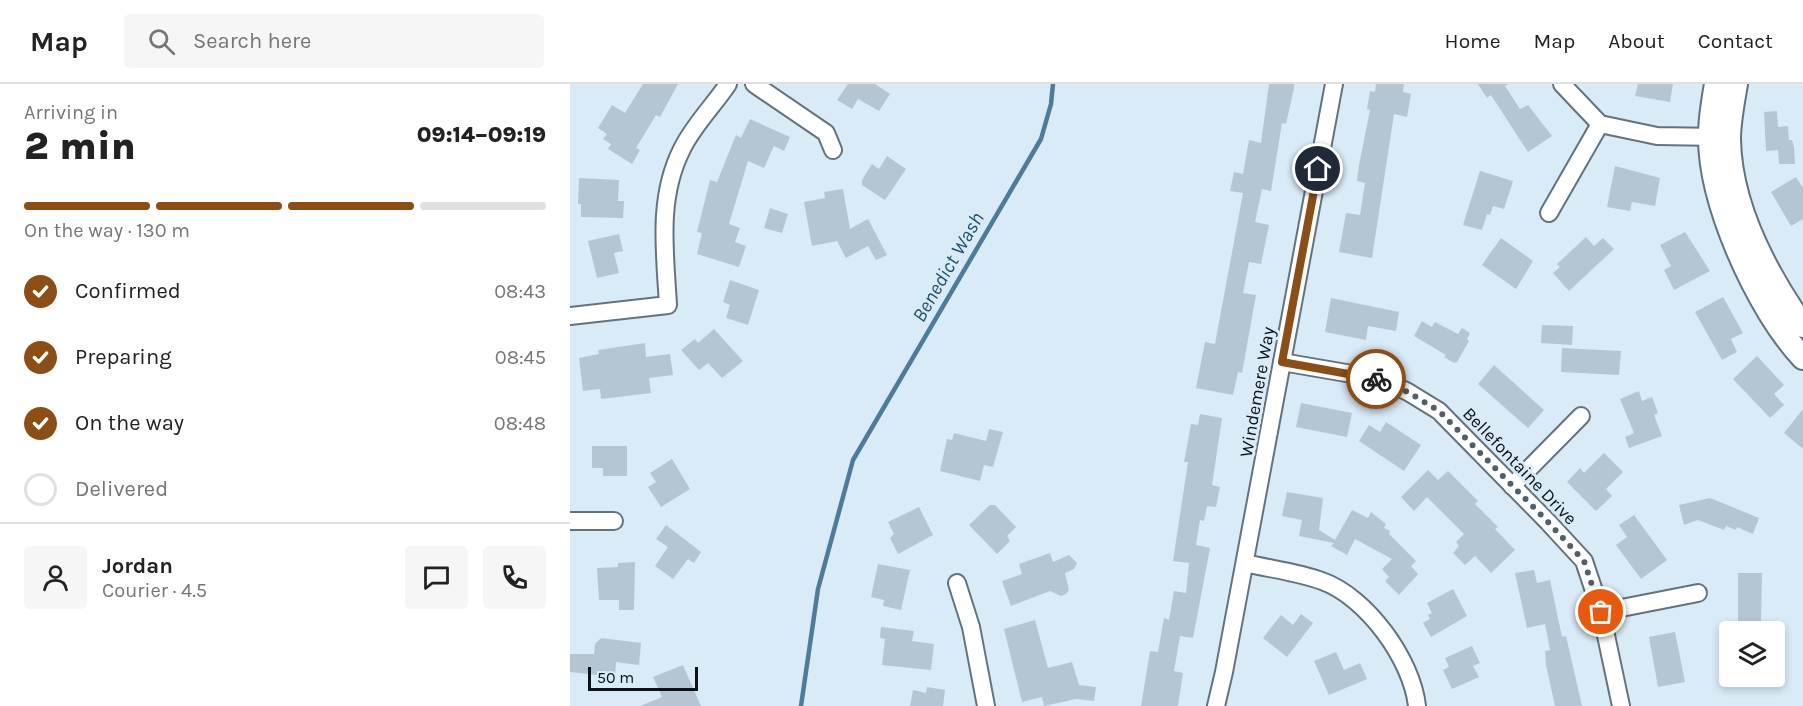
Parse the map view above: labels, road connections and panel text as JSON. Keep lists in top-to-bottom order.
{
  "streets": {
    "street": ["Windemere Way", "Bellefontaine Drive"]
  },
  "crossings": [
    ["Windemere Way", "Bellefontaine Drive"]
  ],
  "water": ["Benedict Wash"],
  "scale_bar": "50 m",
  "page": {
    "header": "Map",
    "search": "Search here",
    "nav": [
      "Home",
      "Map",
      "About",
      "Contact"
    ],
    "heading": ["2 min", "Arriving in", "09:14–09:19"],
    "panel": ["Jordan", "Courier · 4.5"],
    "bar": "On the way · 130 m",
    "list": [
      ["Confirmed", "08:43"],
      ["Preparing", "08:45"],
      ["On the way", "08:48"],
      "Delivered"
    ],
    "scale": "50 m"
  }
}
